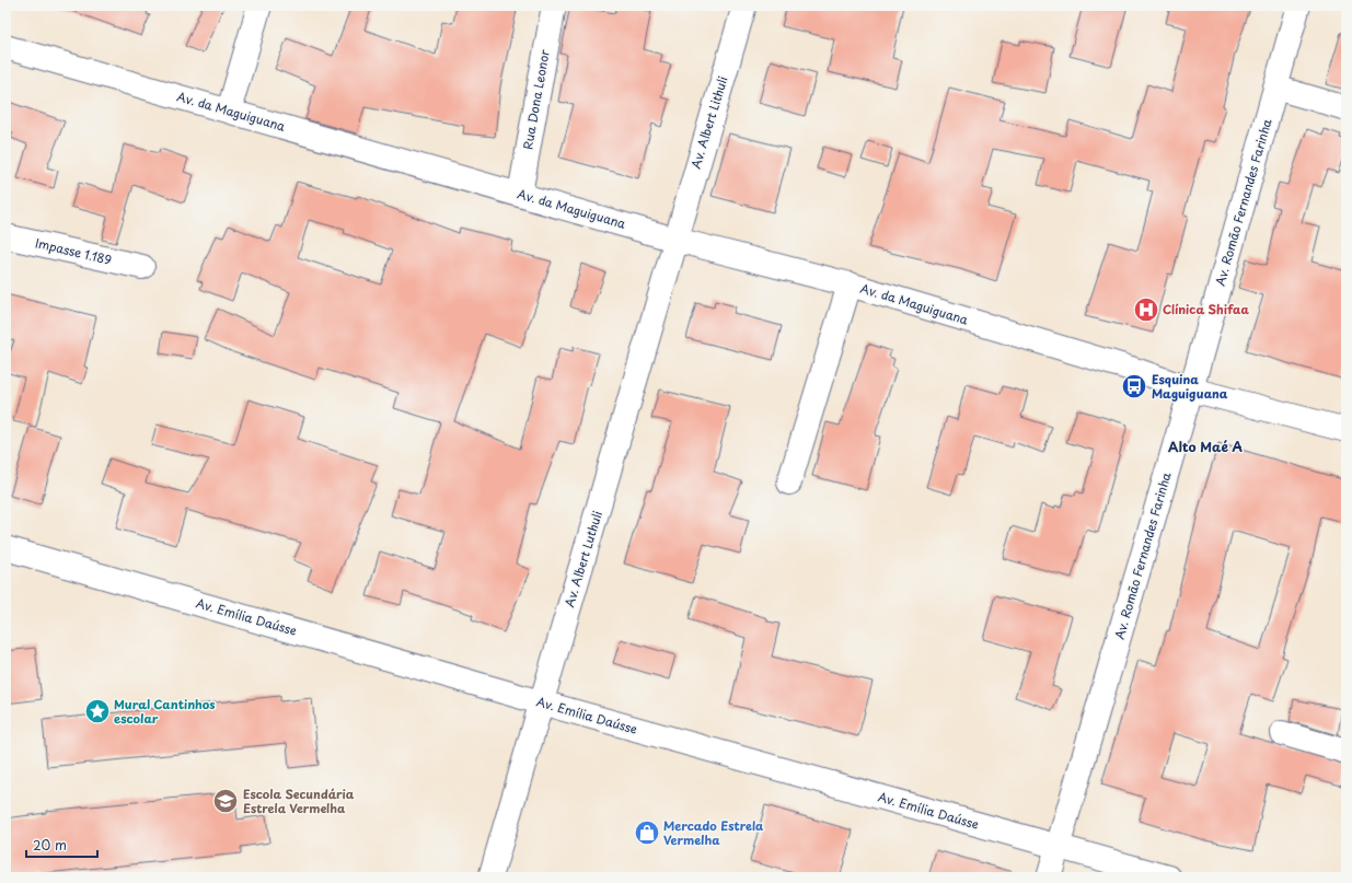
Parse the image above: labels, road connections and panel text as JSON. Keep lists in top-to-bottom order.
{
  "streets": {
    "street": [
      "Rua Dona Leonor",
      "Av. da Maguiguana",
      "Av. Albert Lithuli",
      "Av. Romão Fernandes Farinha",
      "Impasse 1.189",
      "Av. Albert Luthuli",
      "Av. Emília Daússe"
    ]
  },
  "crossings": [
    ["Rua Dona Leonor", "Av. da Maguiguana"],
    ["Av. da Maguiguana", "Av. Albert Lithuli"],
    ["Av. da Maguiguana", "Av. Romão Fernandes Farinha"],
    ["Av. da Maguiguana", "Av. Albert Luthuli"],
    ["Av. Albert Lithuli", "Av. Albert Luthuli"],
    ["Av. Romão Fernandes Farinha", "Av. Emília Daússe"],
    ["Av. Albert Luthuli", "Av. Emília Daússe"]
  ],
  "districts": ["Alto Maé A"],
  "places": {
    "hospital": ["Clínica Shifaa"],
    "bus stop": ["Esquina Maguiguana"],
    "place": ["Mural Cantinhos escolar"],
    "school or university": ["Escola Secundária Estrela Vermelha"],
    "shop": ["Mercado Estrela Vermelha"]
  },
  "scale_bar": "20 m"
}
